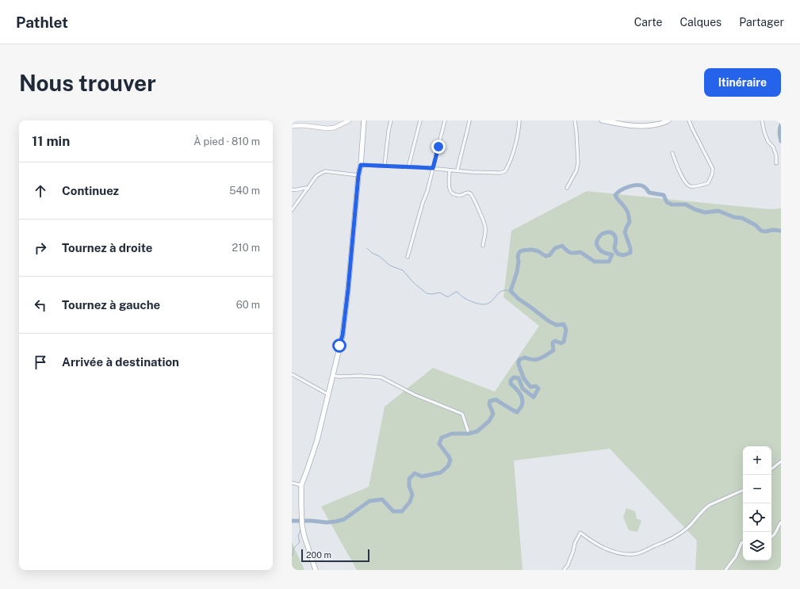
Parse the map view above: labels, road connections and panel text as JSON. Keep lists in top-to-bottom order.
{
  "scale_bar": "200 m",
  "page": {
    "header": "Pathlet",
    "nav": ["Carte", "Calques", "Partager"],
    "buttons": "Itinéraire",
    "title": "Nous trouver",
    "heading": ["11 min", "À pied · 810 m"],
    "list": [
      ["Continuez", "540 m"],
      ["Tournez à droite", "210 m"],
      ["Tournez à gauche", "60 m"],
      "Arrivée à destination"
    ],
    "map_buttons": ["+", "−"],
    "scale": "200 m"
  }
}
